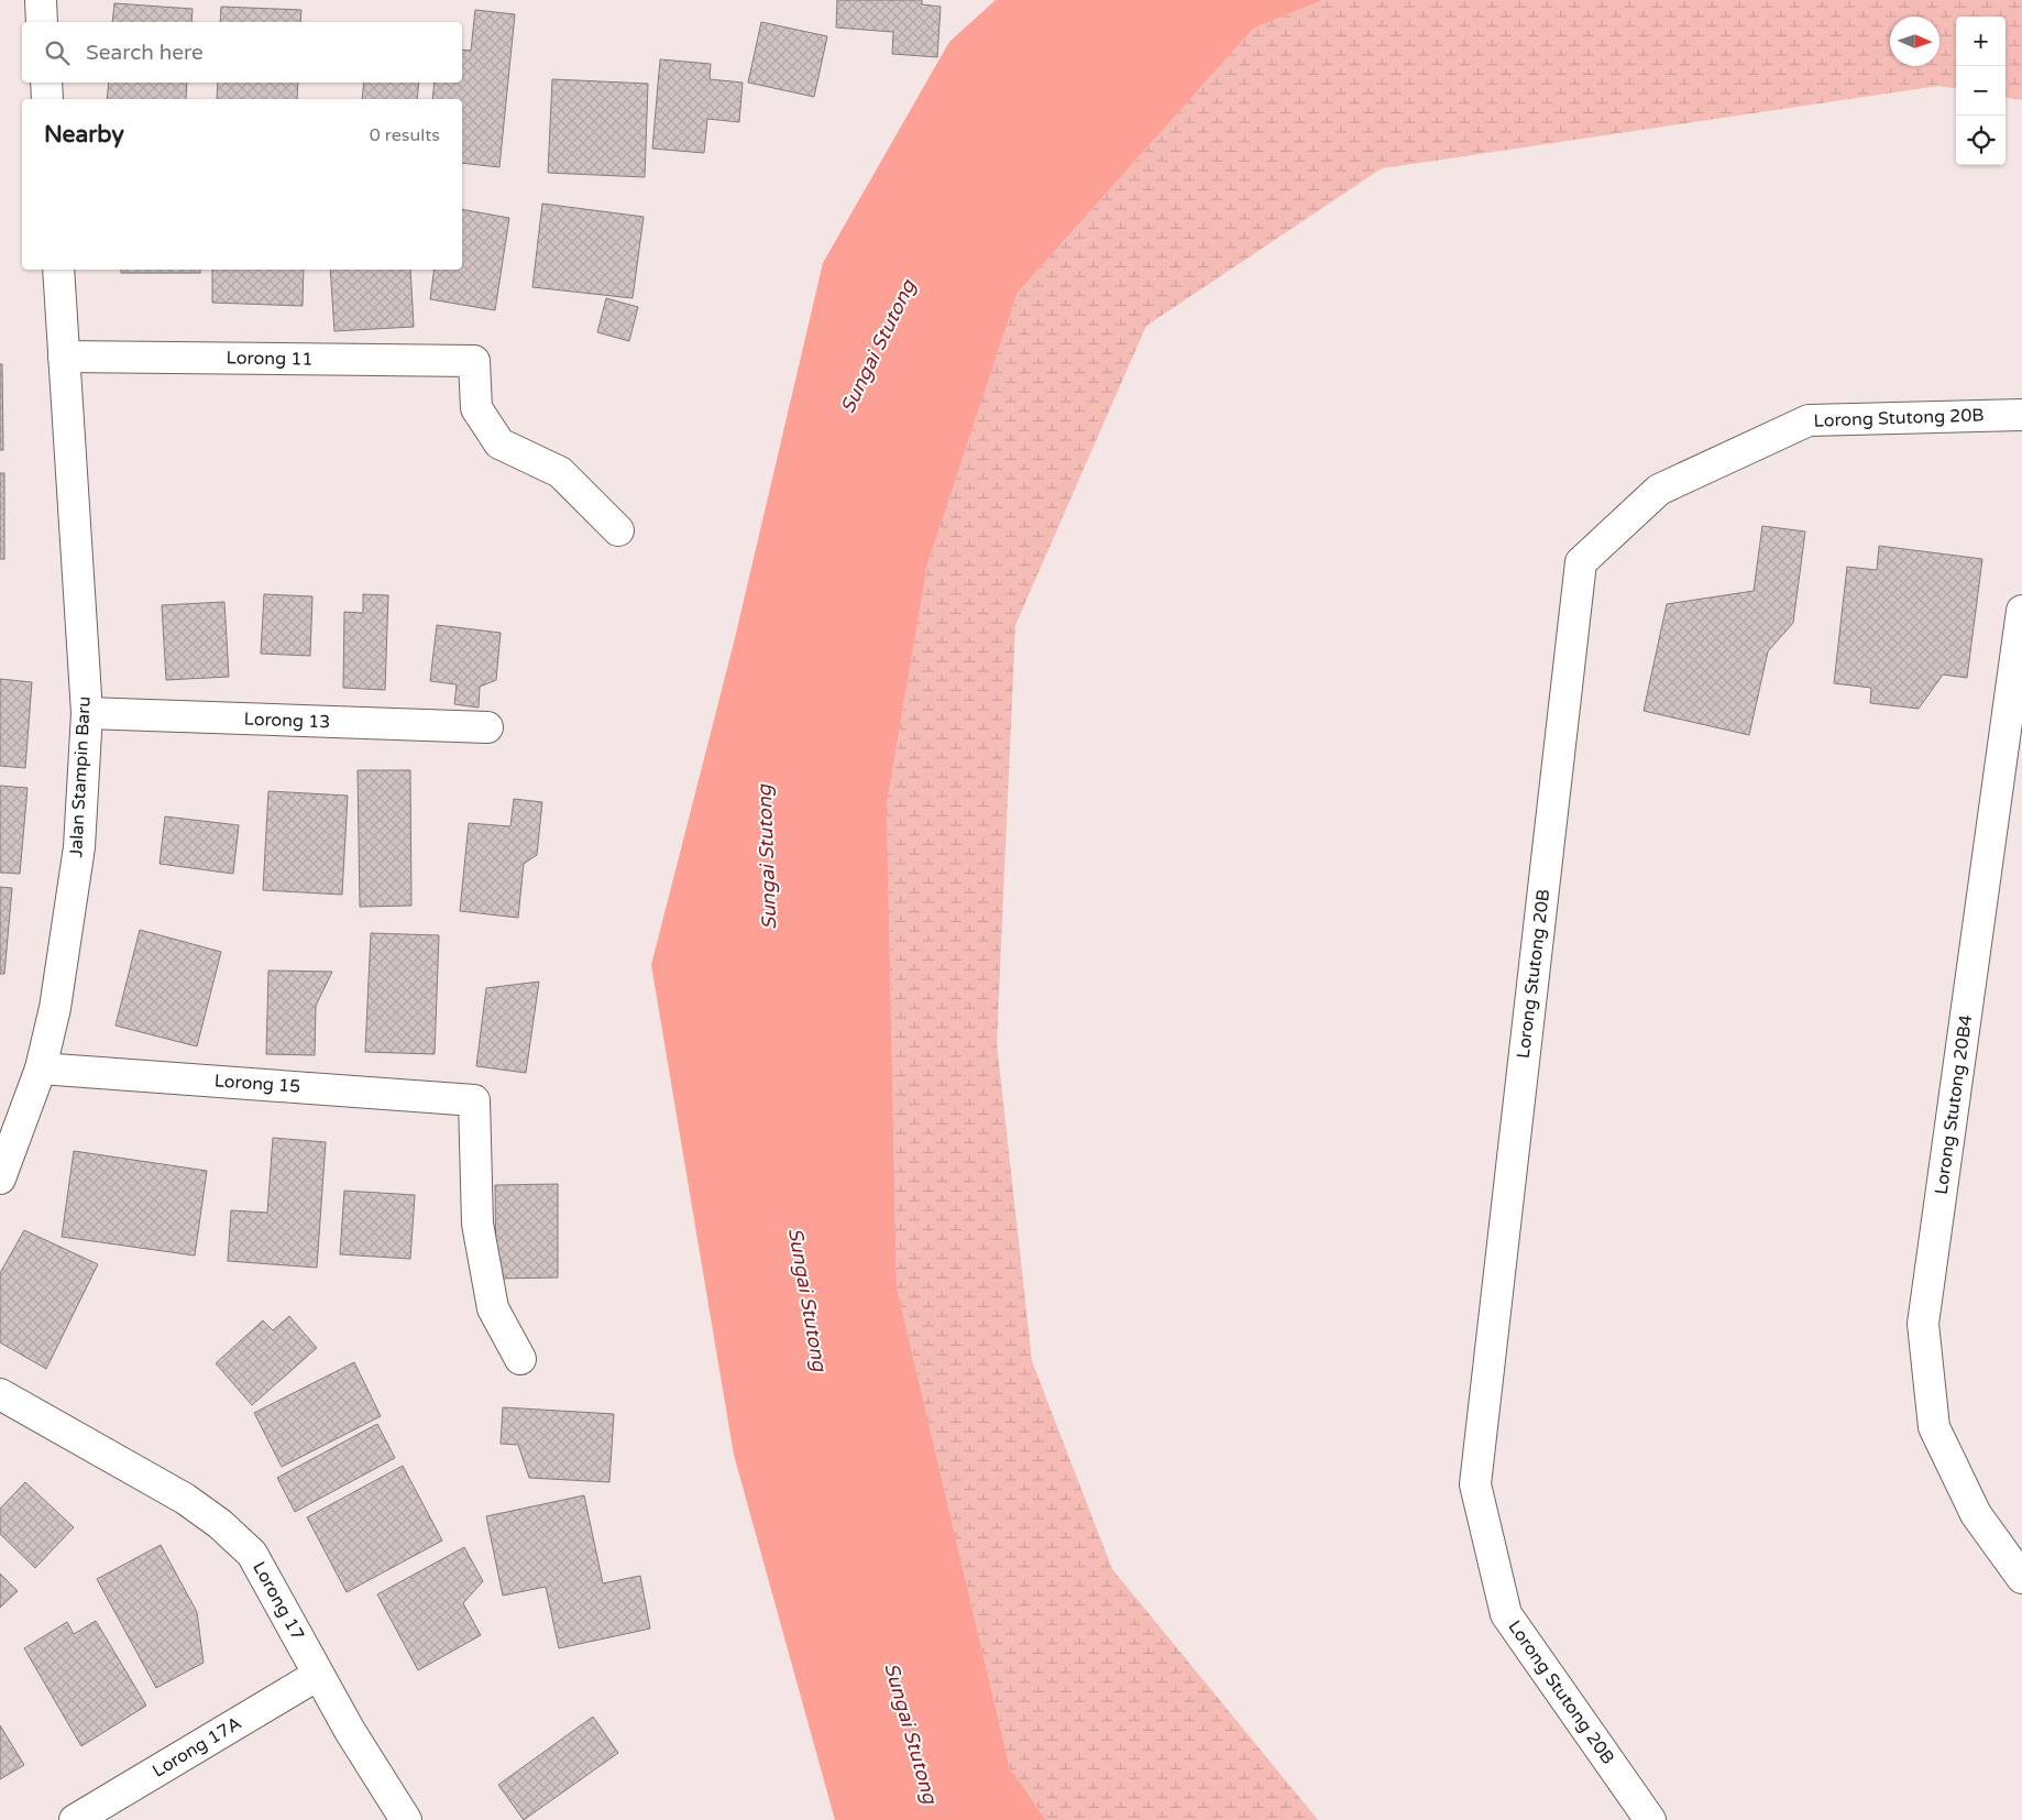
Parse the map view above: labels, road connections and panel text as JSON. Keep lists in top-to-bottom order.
{
  "streets": {
    "street": [
      "Lorong 11",
      "Lorong Stutong 20B",
      "Lorong 13",
      "Jalan Stampin Baru",
      "Lorong 15",
      "Lorong Stutong 20B4",
      "Lorong 17",
      "Lorong 17A"
    ]
  },
  "crossings": [
    ["Lorong 11", "Jalan Stampin Baru"],
    ["Lorong 13", "Jalan Stampin Baru"],
    ["Jalan Stampin Baru", "Lorong 15"],
    ["Lorong 17", "Lorong 17A"]
  ],
  "water": ["Sungai Stutong"],
  "north": "right",
  "page": {
    "map_buttons": ["+", "−"],
    "search": "Search here",
    "heading": ["Nearby", "0 results"]
  }
}
